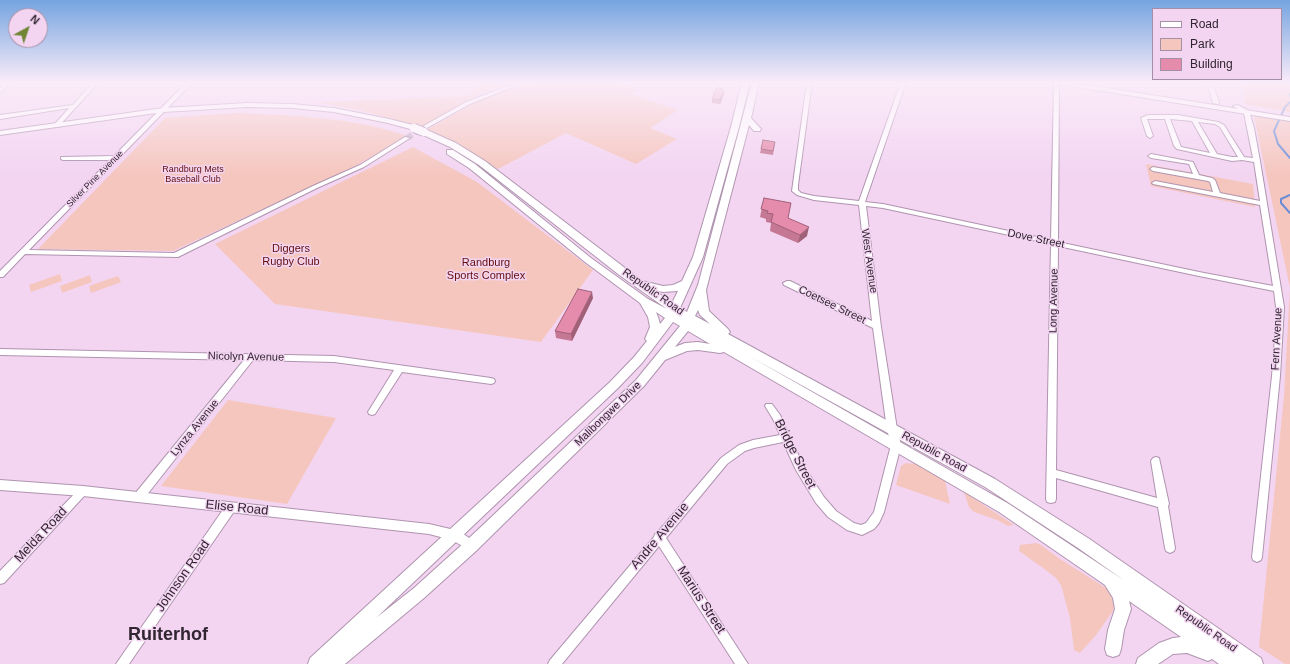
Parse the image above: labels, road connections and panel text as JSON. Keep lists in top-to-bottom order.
{
  "streets": {
    "main road": ["Republic Road", "Malibongwe Drive"],
    "street": [
      "Silver Pine Avenue",
      "Dove Street",
      "West Avenue",
      "Long Avenue",
      "Coetsee Street",
      "Fern Avenue",
      "Nicolyn Avenue",
      "Lynza Avenue",
      "Bridge Street",
      "Elise Road",
      "Melda Road",
      "Andre Avenue",
      "Johnson Road",
      "Marius Street"
    ]
  },
  "crossings": [
    ["Silver Pine Avenue", "Republic Road"],
    ["Dove Street", "West Avenue"],
    ["Dove Street", "Long Avenue"],
    ["Dove Street", "Fern Avenue"],
    ["West Avenue", "Republic Road"],
    ["West Avenue", "Coetsee Street"],
    ["West Avenue", "Bridge Street"],
    ["Republic Road", "Malibongwe Drive"],
    ["Republic Road", "Bridge Street"],
    ["Nicolyn Avenue", "Lynza Avenue"],
    ["Malibongwe Drive", "Elise Road"],
    ["Lynza Avenue", "Elise Road"],
    ["Bridge Street", "Andre Avenue"],
    ["Elise Road", "Melda Road"],
    ["Elise Road", "Johnson Road"],
    ["Andre Avenue", "Marius Street"]
  ],
  "districts": ["Ruiterhof"],
  "parks": ["Randburg Mets Baseball Club", "Diggers Rugby Club", "Randburg Sports Complex"],
  "legend": ["Road", "Park", "Building"],
  "north": "top right"
}
